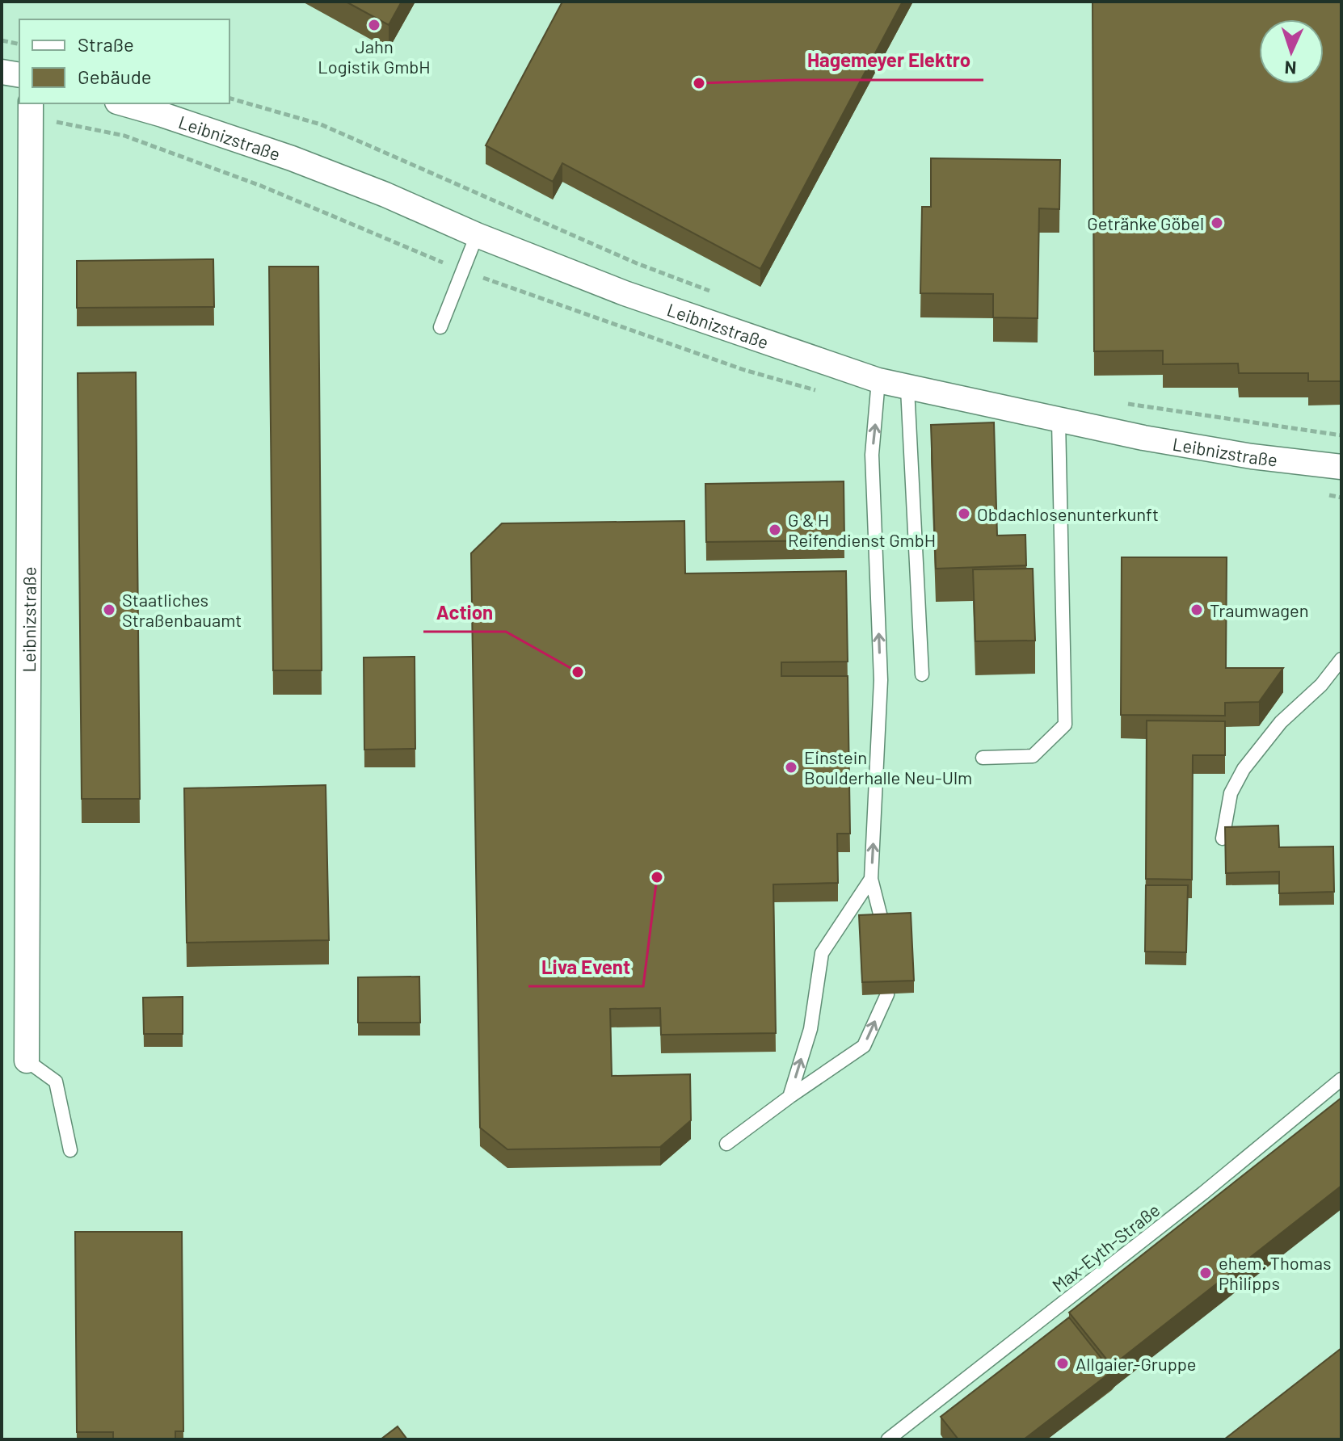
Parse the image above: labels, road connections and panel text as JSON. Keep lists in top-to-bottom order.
{
  "streets": {
    "street": ["Leibnizstraße"],
    "lane": ["Max-Eyth-Straße"]
  },
  "places": [
    "Jahn Logistik GmbH",
    "Hagemeyer Elektro",
    "Getränke Göbel",
    "Obdachlosenunterkunft",
    "G & H Reifendienst GmbH",
    "Staatliches Straßenbauamt",
    "Traumwagen",
    "Action",
    "Einstein Boulderhalle Neu-Ulm",
    "Liva Event",
    "ehem. Thomas Philipps",
    "Allgaier-Gruppe"
  ],
  "legend": ["Straße", "Gebäude"],
  "north": "bottom"
}
